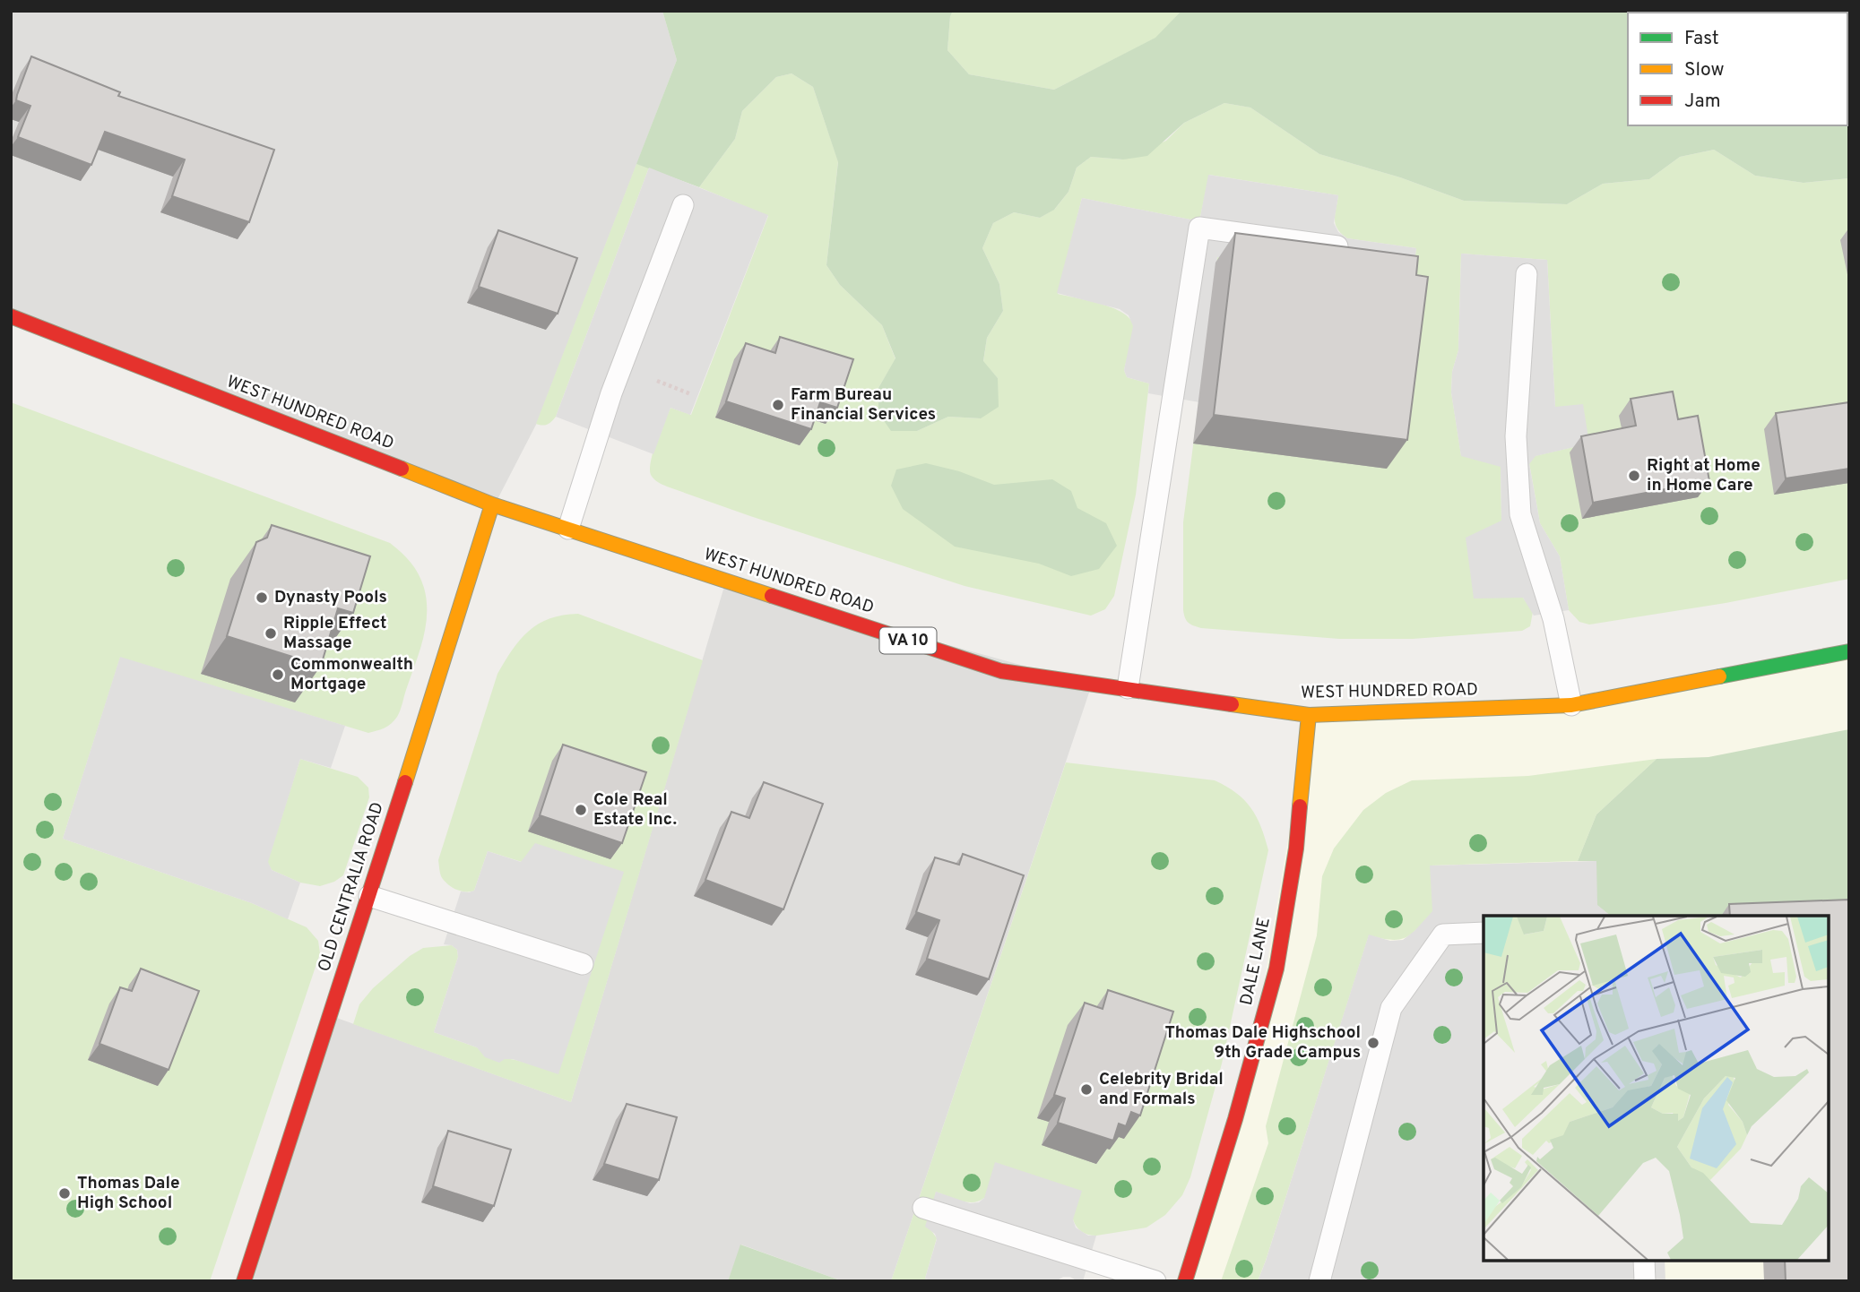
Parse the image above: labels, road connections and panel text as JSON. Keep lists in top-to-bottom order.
{
  "streets": {
    "main road": [
      "WEST HUNDRED ROAD",
      "VA 10",
      "OLD CENTRALIA ROAD",
      "DALE LANE"
    ]
  },
  "crossings": [
    ["WEST HUNDRED ROAD", "OLD CENTRALIA ROAD"],
    ["WEST HUNDRED ROAD", "DALE LANE"]
  ],
  "places": [
    "Farm Bureau Financial Services",
    "Right at Home in Home Care",
    "Dynasty Pools",
    "Ripple Effect Massage",
    "Commonwealth Mortgage",
    "Cole Real Estate Inc.",
    "Thomas Dale Highschool 9th Grade Campus",
    "Celebrity Bridal and Formals",
    "Thomas Dale High School"
  ],
  "legend": ["Fast", "Slow", "Jam"]
}
